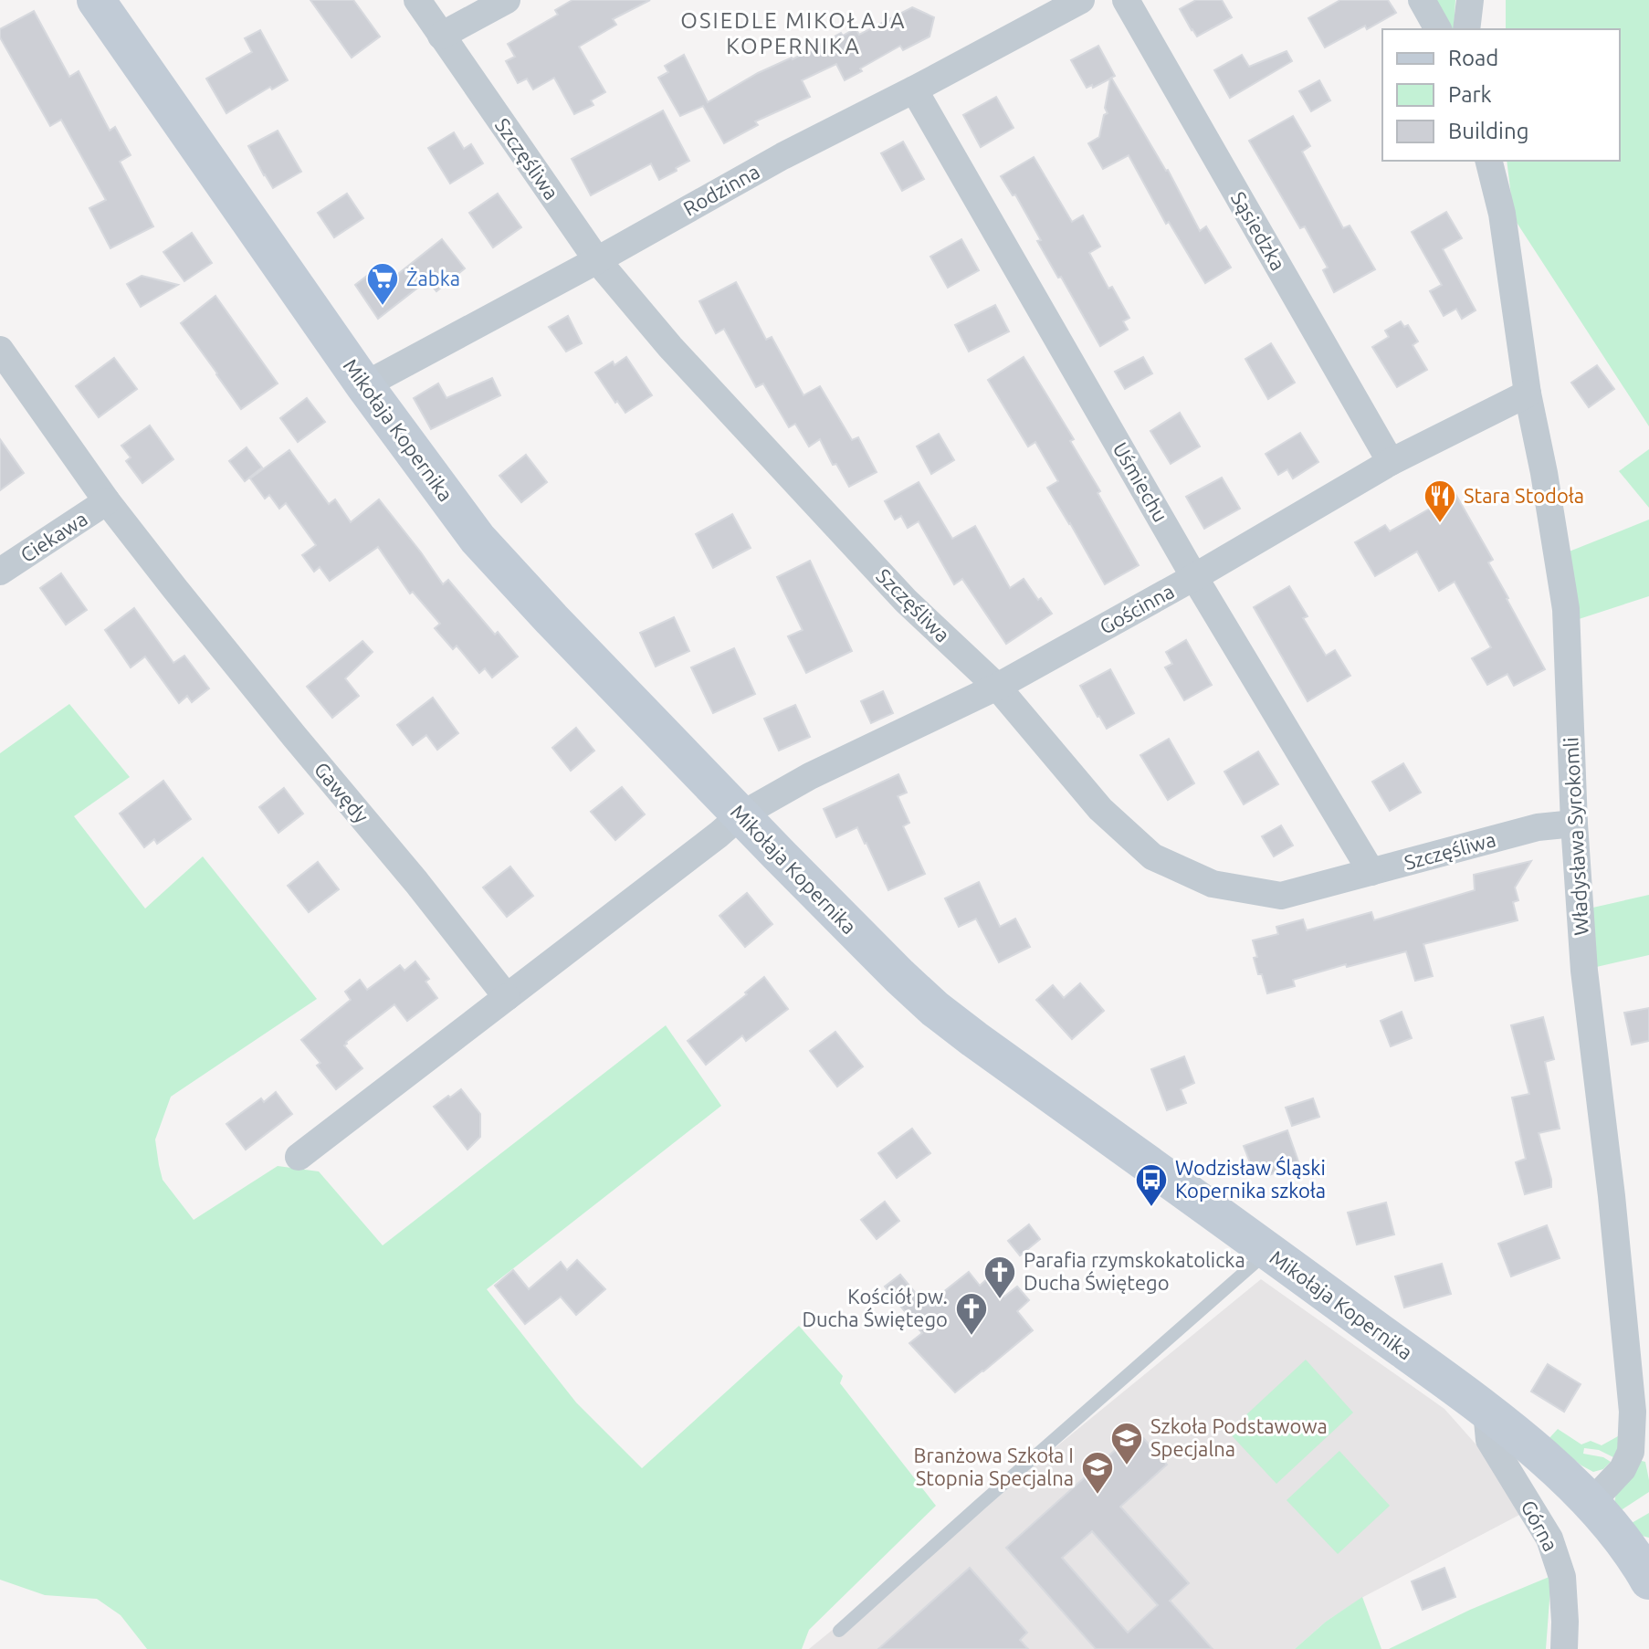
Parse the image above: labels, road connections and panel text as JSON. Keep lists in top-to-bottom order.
{
  "streets": {
    "street": [
      "Szczęśliwa",
      "Rodzinna",
      "Sąsiedzka",
      "Mikołaja Kopernika",
      "Uśmiechu",
      "Ciekawa",
      "Gościnna",
      "Gawędy",
      "Władysława Syrokomli",
      "Górna"
    ]
  },
  "crossings": [
    ["Szczęśliwa", "Rodzinna"],
    ["Szczęśliwa", "Uśmiechu"],
    ["Szczęśliwa", "Gościnna"],
    ["Szczęśliwa", "Władysława Syrokomli"],
    ["Rodzinna", "Mikołaja Kopernika"],
    ["Rodzinna", "Uśmiechu"],
    ["Sąsiedzka", "Gościnna"],
    ["Mikołaja Kopernika", "Gościnna"],
    ["Mikołaja Kopernika", "Władysława Syrokomli"],
    ["Mikołaja Kopernika", "Górna"],
    ["Uśmiechu", "Gościnna"],
    ["Ciekawa", "Gawędy"],
    ["Gościnna", "Władysława Syrokomli"]
  ],
  "districts": ["OSIEDLE MIKOŁAJA KOPERNIKA"],
  "places": {
    "supermarket": ["Żabka"],
    "restaurant": ["Stara Stodoła"],
    "bus stop": ["Wodzisław Śląski Kopernika szkoła"],
    "church": ["Parafia rzymskokatolicka Ducha Świętego", "Kościół pw. Ducha Świętego"],
    "school or university": ["Szkoła Podstawowa Specjalna", "Branżowa Szkoła I Stopnia Specjalna"]
  },
  "legend": ["Road", "Park", "Building"]
}
